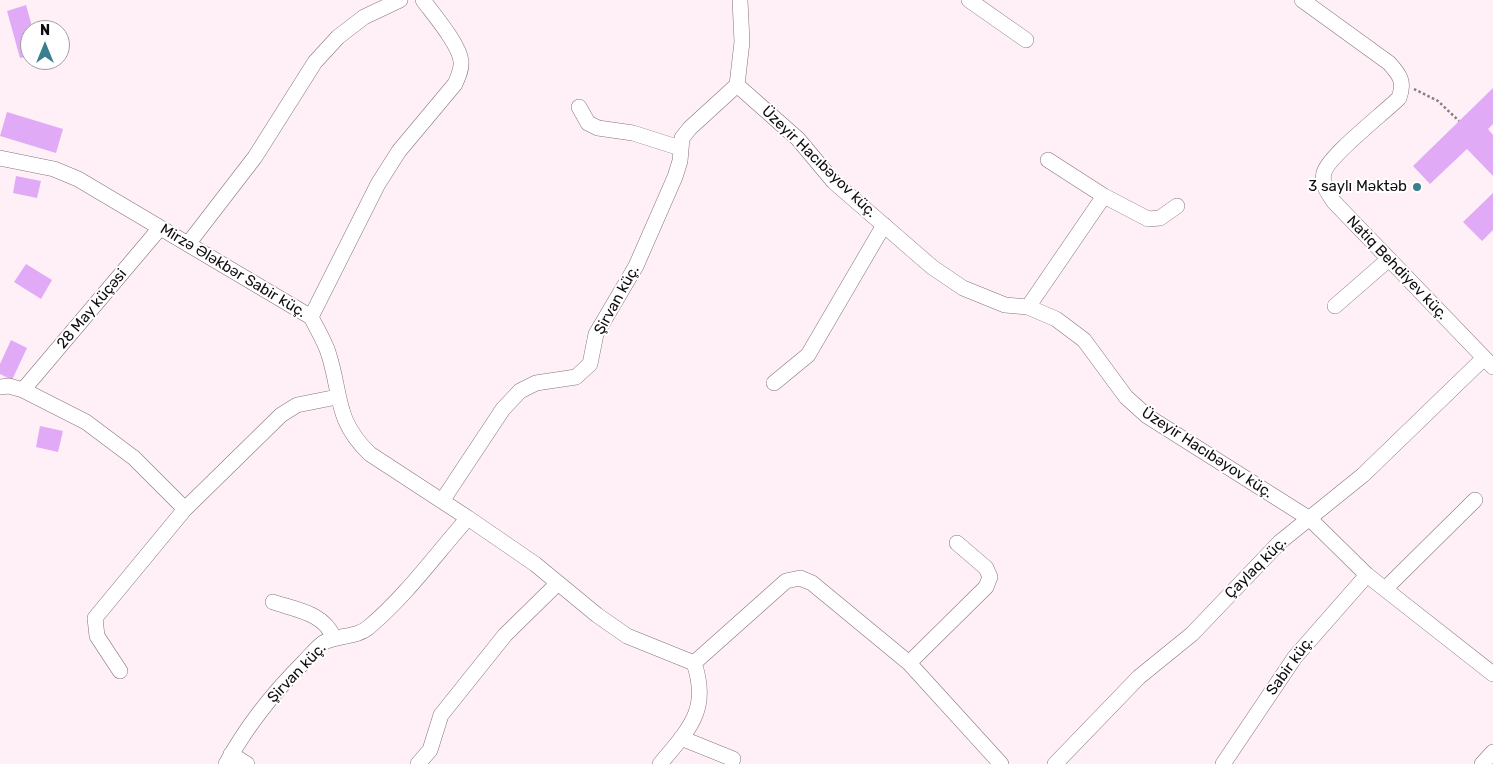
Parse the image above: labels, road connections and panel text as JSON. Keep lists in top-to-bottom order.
{
  "streets": {
    "street": [
      "Üzeyir Hacıbəyov küç.",
      "Natiq Behdiyev küç.",
      "Mirzə Ələkbər Sabir küç.",
      "Şirvan küç.",
      "28 May küçəsi",
      "Çaylaq küç.",
      "Sabir küç."
    ]
  },
  "crossings": [
    ["Üzeyir Hacıbəyov küç.", "Şirvan küç."],
    ["Üzeyir Hacıbəyov küç.", "Çaylaq küç."],
    ["Üzeyir Hacıbəyov küç.", "Sabir küç."],
    ["Natiq Behdiyev küç.", "Çaylaq küç."],
    ["Mirzə Ələkbər Sabir küç.", "Şirvan küç."],
    ["Mirzə Ələkbər Sabir küç.", "28 May küçəsi"]
  ],
  "places": ["3 saylı Məktəb"],
  "north": "top"
}
